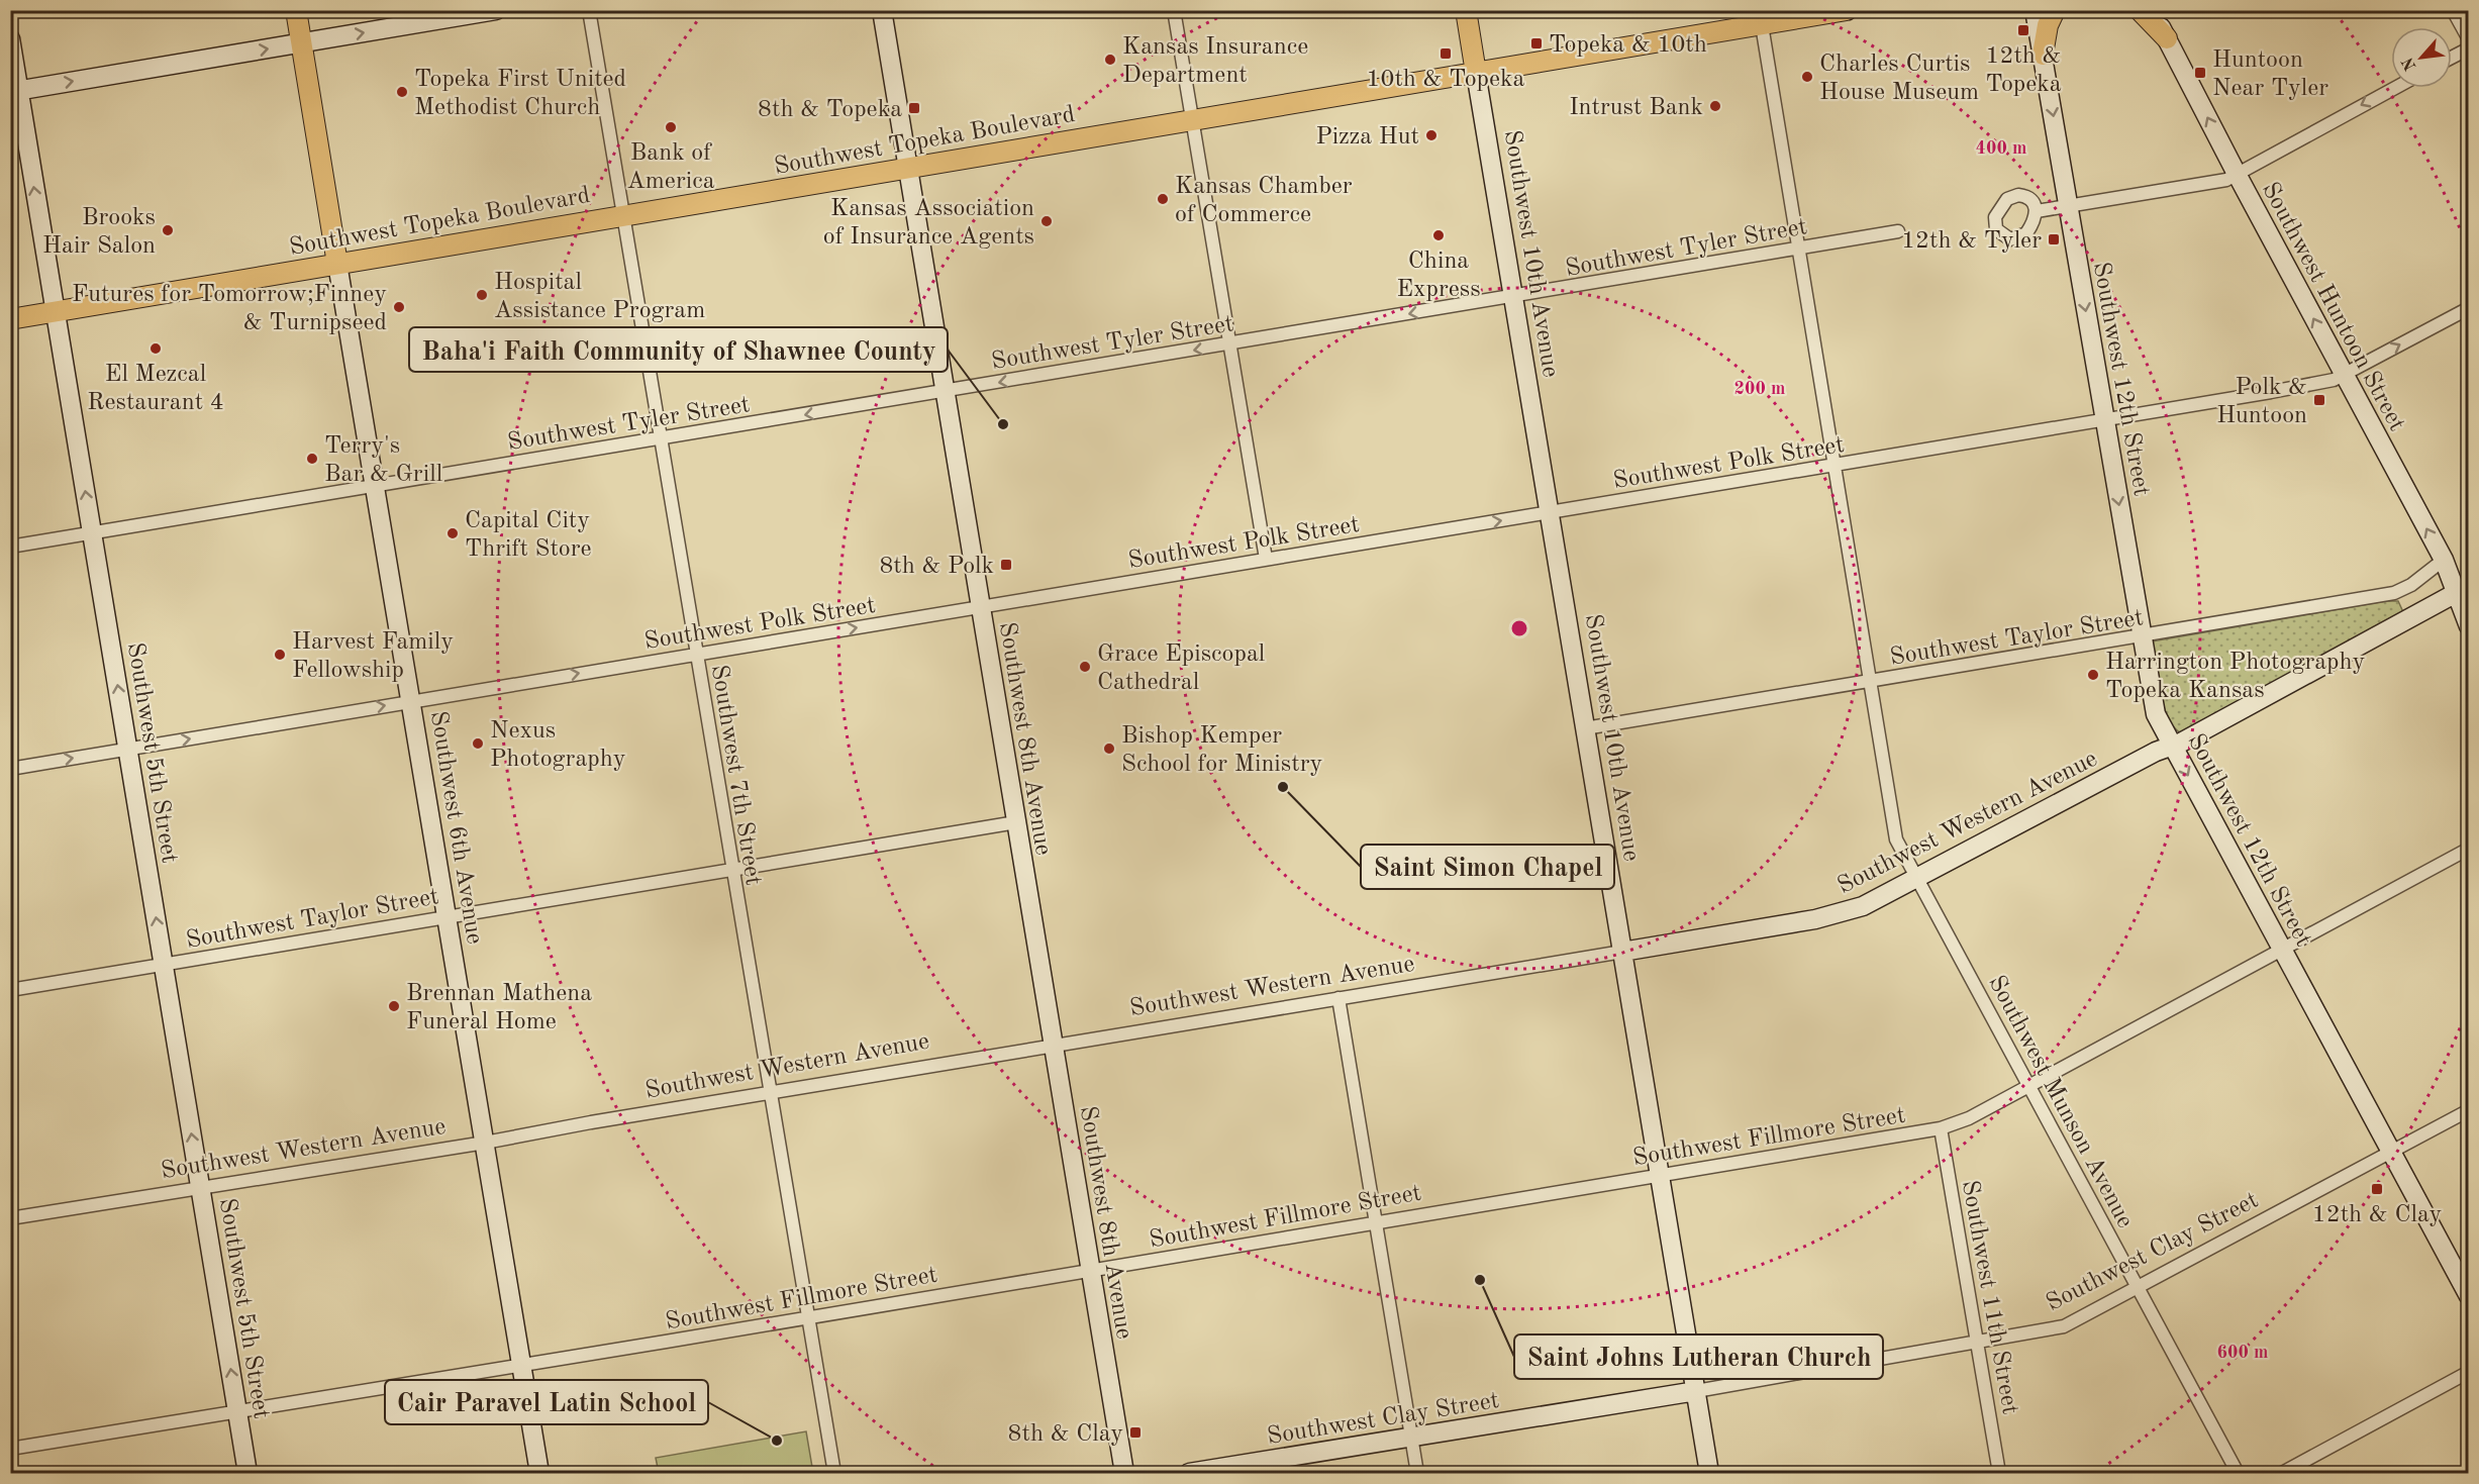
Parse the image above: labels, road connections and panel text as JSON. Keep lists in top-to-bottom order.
{
  "streets": {
    "main road": [
      "Southwest Topeka Boulevard",
      "Southwest 10th Avenue",
      "Southwest Huntoon Street",
      "Southwest 12th Street",
      "Southwest 8th Avenue",
      "Southwest 5th Street",
      "Southwest Western Avenue",
      "Southwest 6th Avenue",
      "Southwest Clay Street"
    ],
    "street": [
      "Southwest Tyler Street",
      "Southwest Polk Street",
      "Southwest Taylor Street",
      "Southwest 7th Street",
      "Southwest Munson Avenue",
      "Southwest Fillmore Street",
      "Southwest 11th Street"
    ]
  },
  "crossings": [
    ["Southwest Topeka Boulevard", "Southwest 10th Avenue"],
    ["Southwest Topeka Boulevard", "Southwest 8th Avenue"],
    ["Southwest Topeka Boulevard", "Southwest 5th Street"],
    ["Southwest Topeka Boulevard", "Southwest 7th Street"],
    ["Southwest Topeka Boulevard", "Southwest 6th Avenue"],
    ["Southwest Tyler Street", "Southwest 10th Avenue"],
    ["Southwest Tyler Street", "Southwest 8th Avenue"],
    ["Southwest Tyler Street", "Southwest 5th Street"],
    ["Southwest Tyler Street", "Southwest 7th Street"],
    ["Southwest Tyler Street", "Southwest 6th Avenue"],
    ["Southwest 10th Avenue", "Southwest Polk Street"],
    ["Southwest 10th Avenue", "Southwest Taylor Street"],
    ["Southwest 10th Avenue", "Southwest Western Avenue"],
    ["Southwest 10th Avenue", "Southwest Fillmore Street"],
    ["Southwest 10th Avenue", "Southwest Clay Street"],
    ["Southwest Huntoon Street", "Southwest Polk Street"],
    ["Southwest Huntoon Street", "Southwest Taylor Street"],
    ["Southwest Huntoon Street", "Southwest Western Avenue"],
    ["Southwest 12th Street", "Southwest Polk Street"],
    ["Southwest 12th Street", "Southwest Taylor Street"],
    ["Southwest 12th Street", "Southwest Western Avenue"],
    ["Southwest 12th Street", "Southwest Fillmore Street"],
    ["Southwest 12th Street", "Southwest Clay Street"],
    ["Southwest Polk Street", "Southwest 8th Avenue"],
    ["Southwest Polk Street", "Southwest 5th Street"],
    ["Southwest Polk Street", "Southwest 7th Street"],
    ["Southwest Polk Street", "Southwest 6th Avenue"],
    ["Southwest Taylor Street", "Southwest 8th Avenue"],
    ["Southwest Taylor Street", "Southwest 5th Street"],
    ["Southwest Taylor Street", "Southwest 7th Street"],
    ["Southwest Taylor Street", "Southwest 6th Avenue"],
    ["Southwest 8th Avenue", "Southwest Western Avenue"],
    ["Southwest 8th Avenue", "Southwest Fillmore Street"],
    ["Southwest 5th Street", "Southwest Western Avenue"],
    ["Southwest 5th Street", "Southwest Fillmore Street"],
    ["Southwest 7th Street", "Southwest Western Avenue"],
    ["Southwest 7th Street", "Southwest Fillmore Street"],
    ["Southwest Western Avenue", "Southwest 6th Avenue"],
    ["Southwest Western Avenue", "Southwest Munson Avenue"],
    ["Southwest 6th Avenue", "Southwest Fillmore Street"],
    ["Southwest Munson Avenue", "Southwest Fillmore Street"],
    ["Southwest Munson Avenue", "Southwest Clay Street"],
    ["Southwest Fillmore Street", "Southwest 11th Street"],
    ["Southwest Clay Street", "Southwest 11th Street"]
  ],
  "one_way": [
    "Southwest Tyler Street",
    "Southwest Huntoon Street",
    "Southwest 12th Street",
    "Southwest Polk Street",
    "Southwest 5th Street"
  ],
  "places": {
    "transit": [
      "12th & Topeka",
      "Topeka & 10th",
      "10th & Topeka",
      "Huntoon Near Tyler",
      "8th & Topeka",
      "12th & Tyler",
      "Polk & Huntoon",
      "8th & Polk",
      "12th & Clay",
      "8th & Clay"
    ],
    "other": [
      "Kansas Insurance Department",
      "Charles Curtis House Museum",
      "Topeka First United Methodist Church",
      "Intrust Bank",
      "Bank of America",
      "Pizza Hut",
      "Kansas Chamber of Commerce",
      "Kansas Association of Insurance Agents",
      "Brooks Hair Salon",
      "China Express",
      "Hospital Assistance Program",
      "Futures for Tomorrow;Finney & Turnipseed",
      "El Mezcal Restaurant 4",
      "Baha'i Faith Community of Shawnee County",
      "Terry's Bar & Grill",
      "Capital City Thrift Store",
      "Harvest Family Fellowship",
      "Grace Episcopal Cathedral",
      "Harrington Photography Topeka Kansas",
      "Nexus Photography",
      "Bishop Kemper School for Ministry",
      "Saint Simon Chapel",
      "Brennan Mathena Funeral Home",
      "Saint Johns Lutheran Church",
      "Cair Paravel Latin School"
    ]
  },
  "north": "bottom left",
  "rings": ["400 m", "200 m", "600 m"]
}
